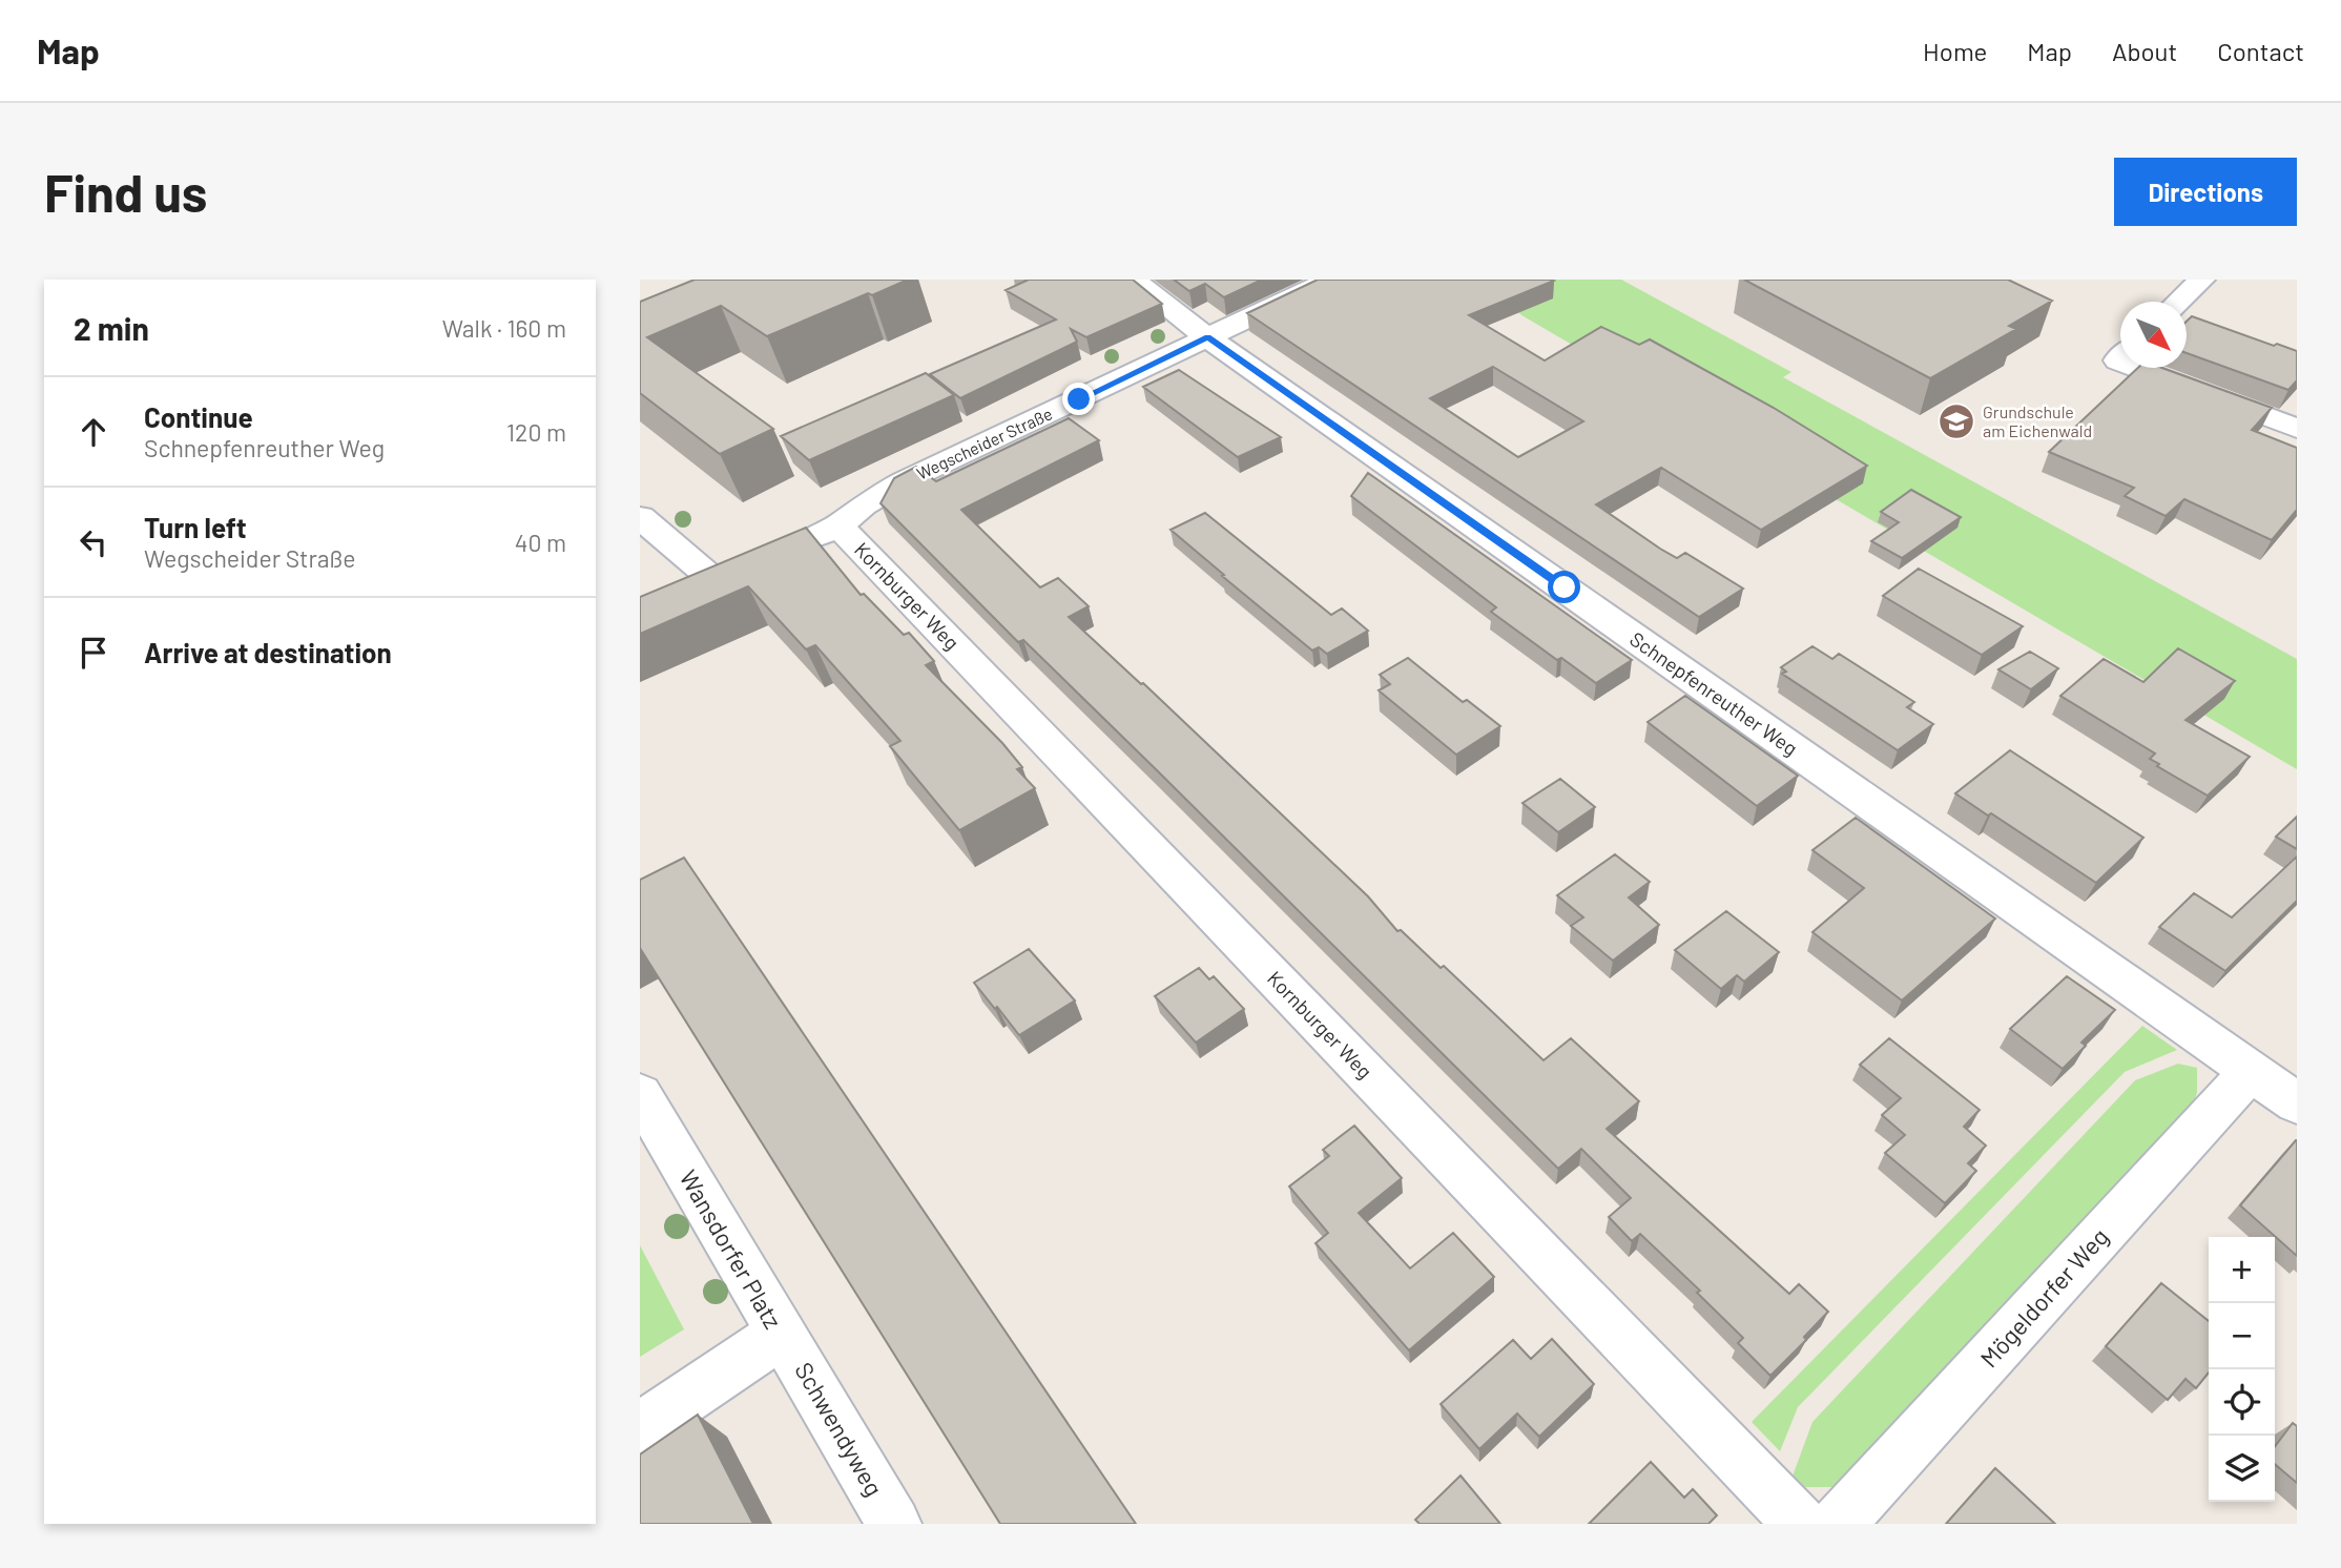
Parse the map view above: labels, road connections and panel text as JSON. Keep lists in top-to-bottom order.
{
  "streets": {
    "street": [
      "Wegscheider Straße",
      "Kornburger Weg",
      "Schnepfenreuther Weg",
      "Wansdorfer Platz",
      "Mögeldorfer Weg",
      "Schwendyweg"
    ]
  },
  "crossings": [
    ["Wegscheider Straße", "Kornburger Weg"],
    ["Wegscheider Straße", "Schnepfenreuther Weg"],
    ["Schnepfenreuther Weg", "Mögeldorfer Weg"],
    ["Wansdorfer Platz", "Schwendyweg"]
  ],
  "places": {
    "school or university": ["Grundschule am Eichenwald"]
  },
  "north": "bottom right",
  "page": {
    "header": "Map",
    "nav": [
      "Home",
      "Map",
      "About",
      "Contact"
    ],
    "buttons": "Directions",
    "title": "Find us",
    "heading": ["2 min", "Walk · 160 m"],
    "list": [
      ["Continue", "Schnepfenreuther Weg", "120 m"],
      ["Turn left", "Wegscheider Straße", "40 m"],
      "Arrive at destination"
    ],
    "map_buttons": ["+", "−"]
  }
}
